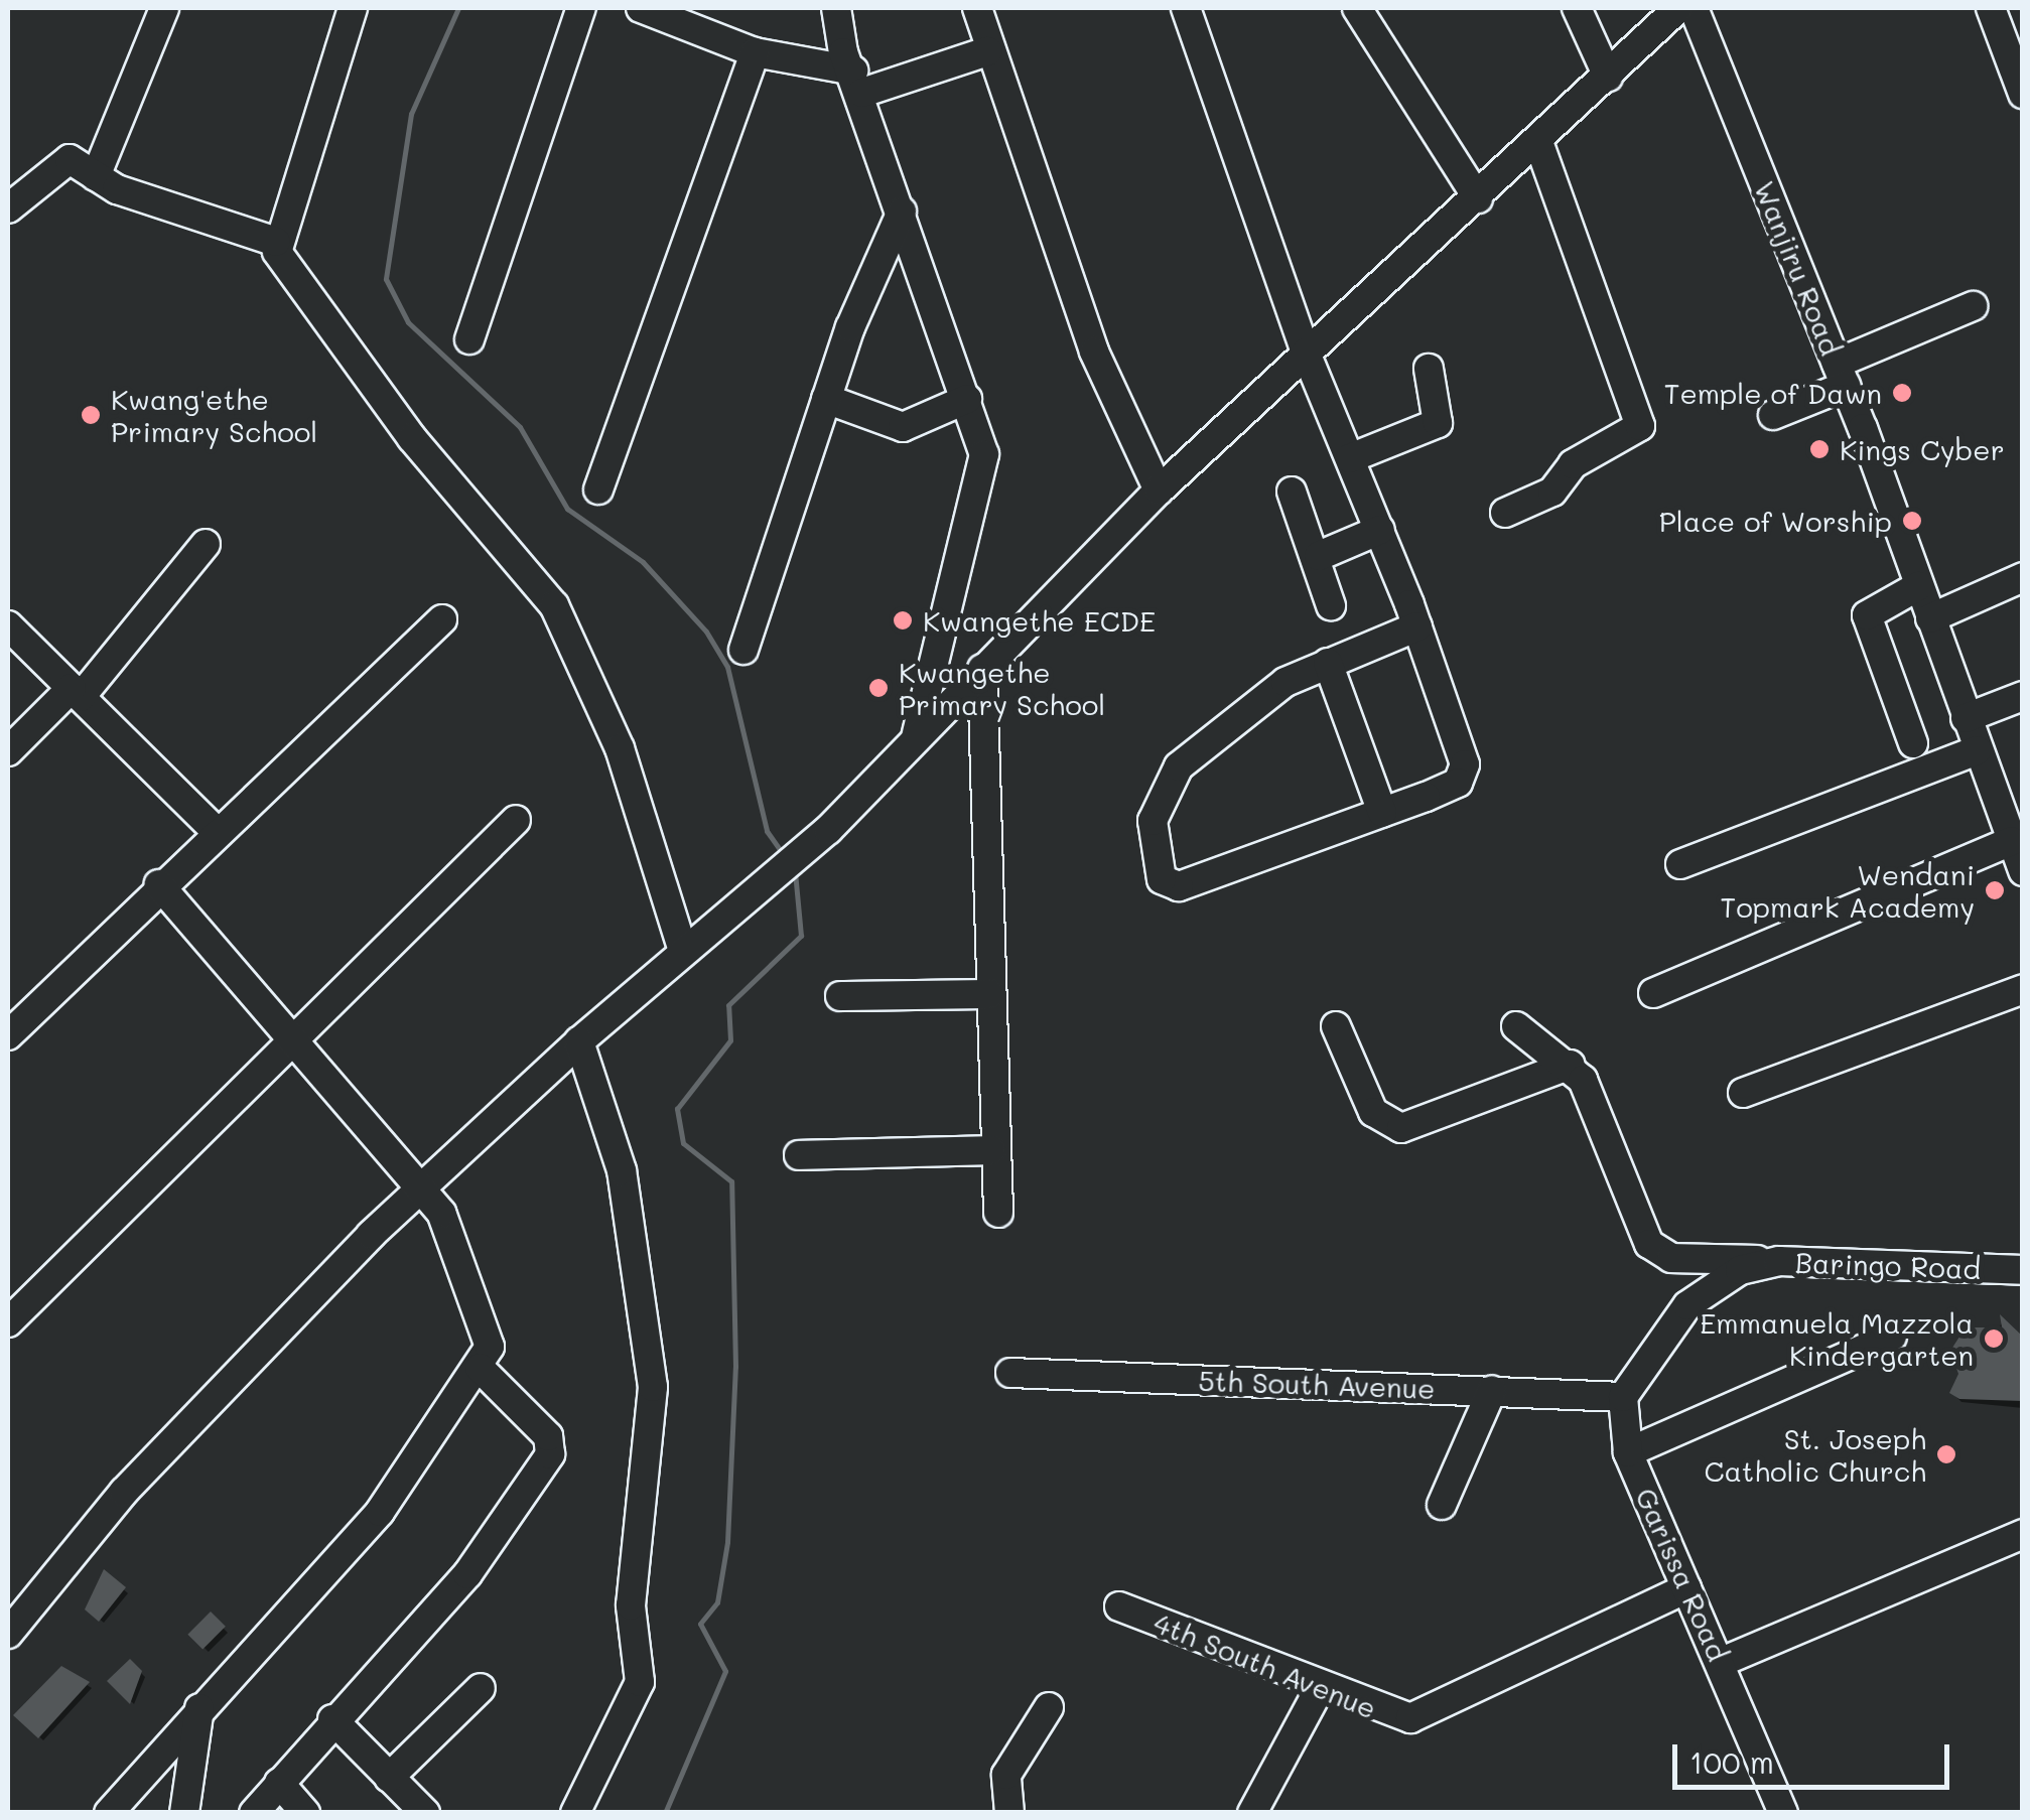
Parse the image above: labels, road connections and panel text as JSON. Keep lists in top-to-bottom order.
{
  "streets": {
    "street": [
      "Wanjiru Road",
      "Baringo Road",
      "5th South Avenue",
      "Garissa Road",
      "4th South Avenue"
    ]
  },
  "crossings": [
    ["Baringo Road", "5th South Avenue"],
    ["Baringo Road", "Garissa Road"],
    ["5th South Avenue", "Garissa Road"],
    ["Garissa Road", "4th South Avenue"]
  ],
  "places": [
    "Temple of Dawn",
    "Kwang'ethe Primary School",
    "Kings Cyber",
    "Place of Worship",
    "Kwangethe ECDE",
    "Kwangethe Primary School",
    "Wendani Topmark Academy",
    "Emmanuela Mazzola Kindergarten",
    "St. Joseph Catholic Church"
  ],
  "scale_bar": "100 m"
}
